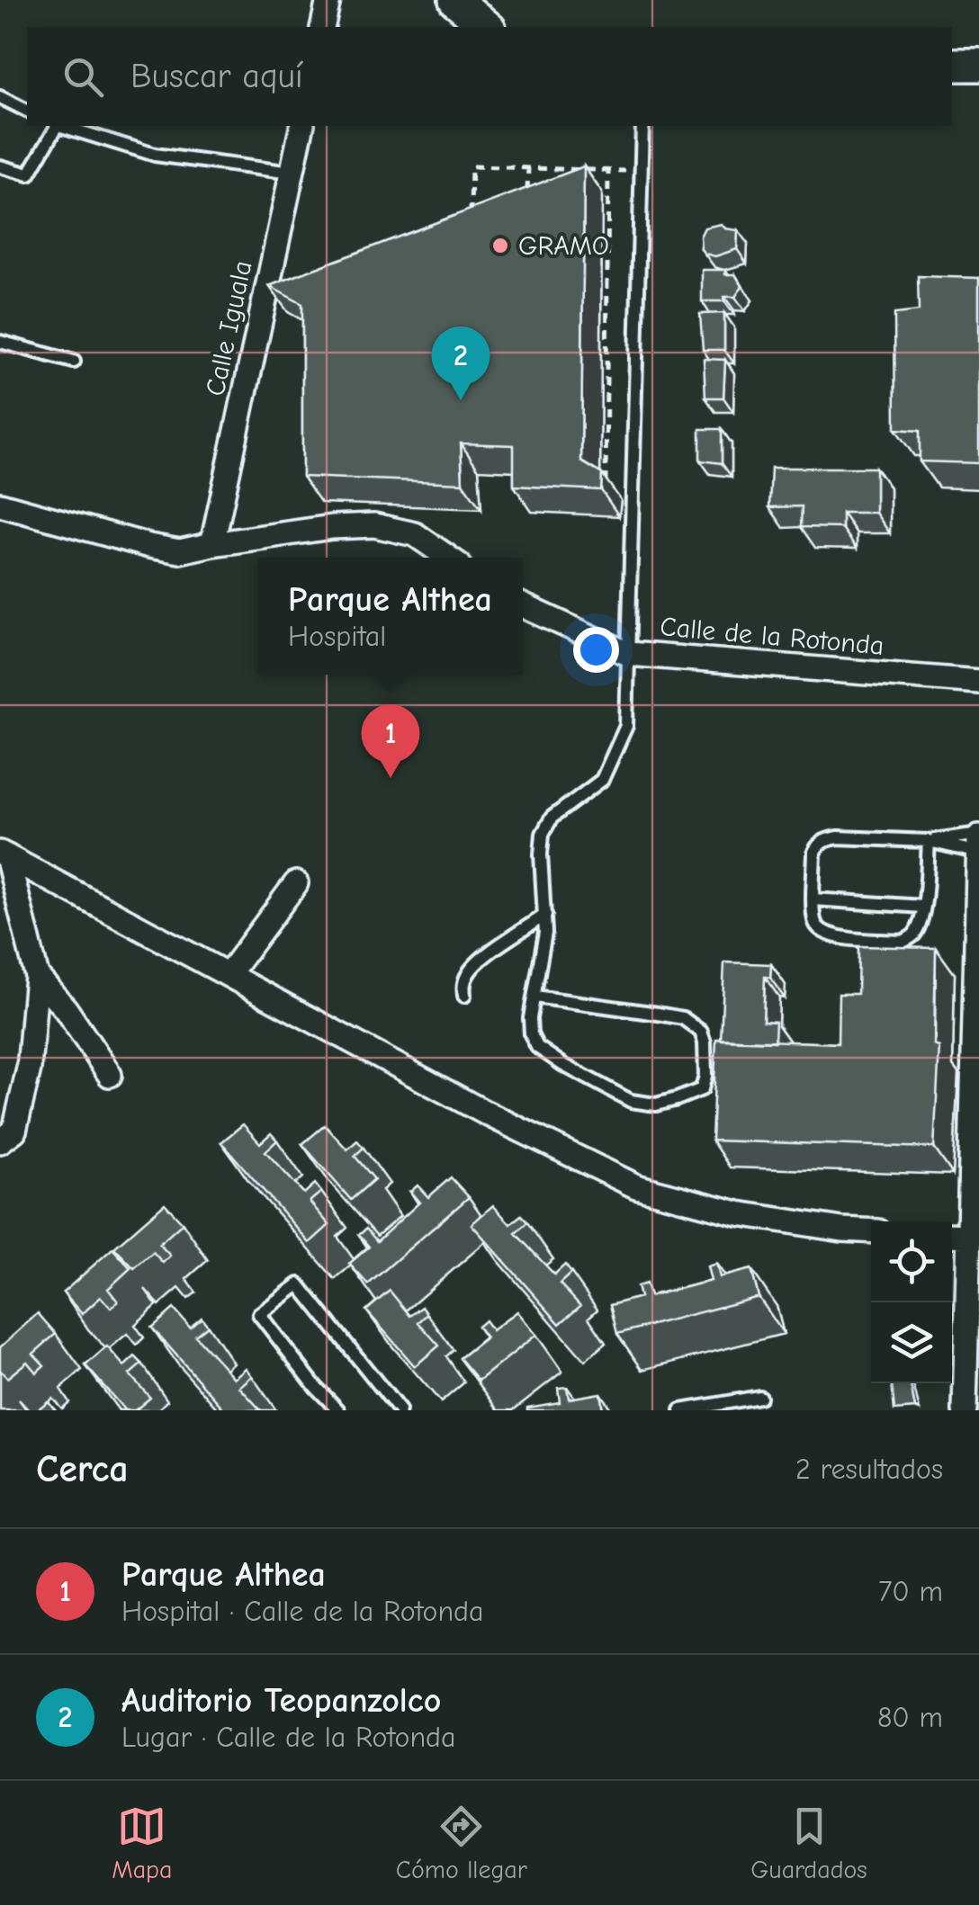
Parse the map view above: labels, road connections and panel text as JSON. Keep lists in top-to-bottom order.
{
  "streets": {
    "street": ["Calle Iguala", "Calle de la Rotonda"]
  },
  "places": ["GRAMO"],
  "page": {
    "search": "Buscar aquí",
    "pins": ["2", "1"],
    "popup": ["Parque Althea", "Hospital"],
    "heading": ["Cerca", "2 resultados"],
    "list": [
      {
        "mark": "1",
        "name": "Parque Althea",
        "note": "Hospital · Calle de la Rotonda",
        "value": "70 m"
      },
      {
        "mark": "2",
        "name": "Auditorio Teopanzolco",
        "note": "Lugar · Calle de la Rotonda",
        "value": "80 m"
      }
    ],
    "nav": ["Mapa", "Cómo llegar", "Guardados"]
  }
}
